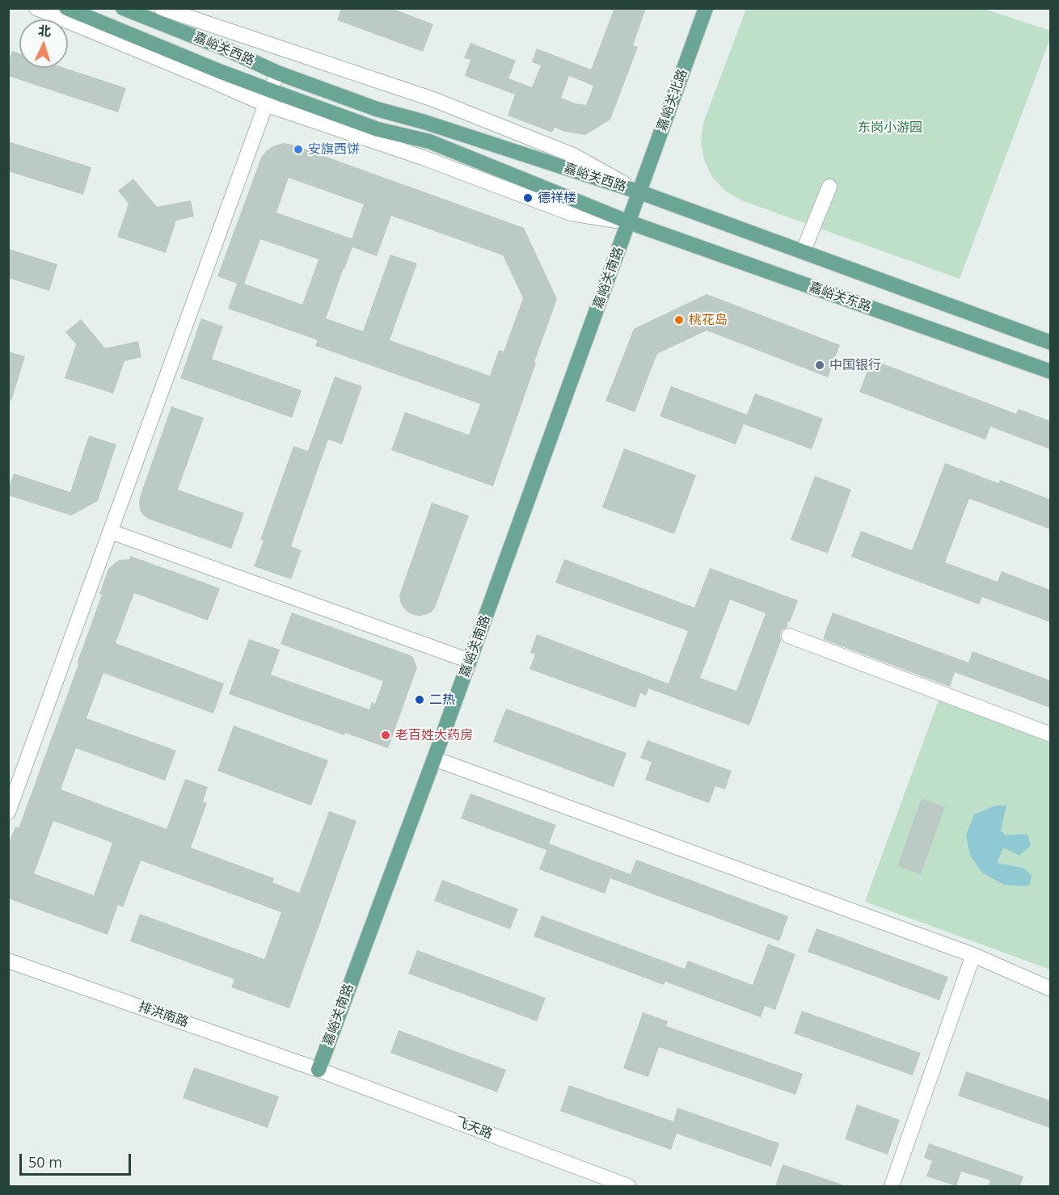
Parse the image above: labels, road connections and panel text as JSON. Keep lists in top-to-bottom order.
{
  "streets": {
    "main road": [
      "嘉峪关西路",
      "嘉峪关北路",
      "嘉峪关南路",
      "嘉峪关东路"
    ],
    "street": ["排洪南路", "飞天路"]
  },
  "crossings": [
    ["嘉峪关西路", "嘉峪关北路"],
    ["嘉峪关西路", "嘉峪关南路"],
    ["嘉峪关西路", "嘉峪关东路"],
    ["嘉峪关北路", "嘉峪关南路"],
    ["嘉峪关北路", "嘉峪关东路"],
    ["嘉峪关南路", "嘉峪关东路"],
    ["嘉峪关南路", "排洪南路"],
    ["嘉峪关南路", "飞天路"],
    ["排洪南路", "飞天路"]
  ],
  "parks": ["东岗小游园"],
  "places": [
    "安旗西饼",
    "德祥楼",
    "桃花岛",
    "中国银行",
    "二热",
    "老百姓大药房"
  ],
  "scale_bar": "50 m",
  "north": "top"
}
